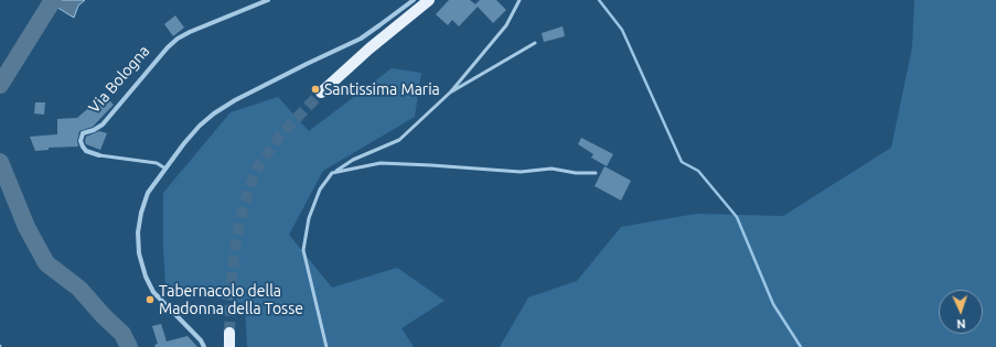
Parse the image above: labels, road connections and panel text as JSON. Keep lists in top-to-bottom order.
{
  "streets": {
    "street": ["Via Bologna"]
  },
  "places": ["Santissima Maria", "Tabernacolo della Madonna della Tosse"],
  "north": "bottom"
}
